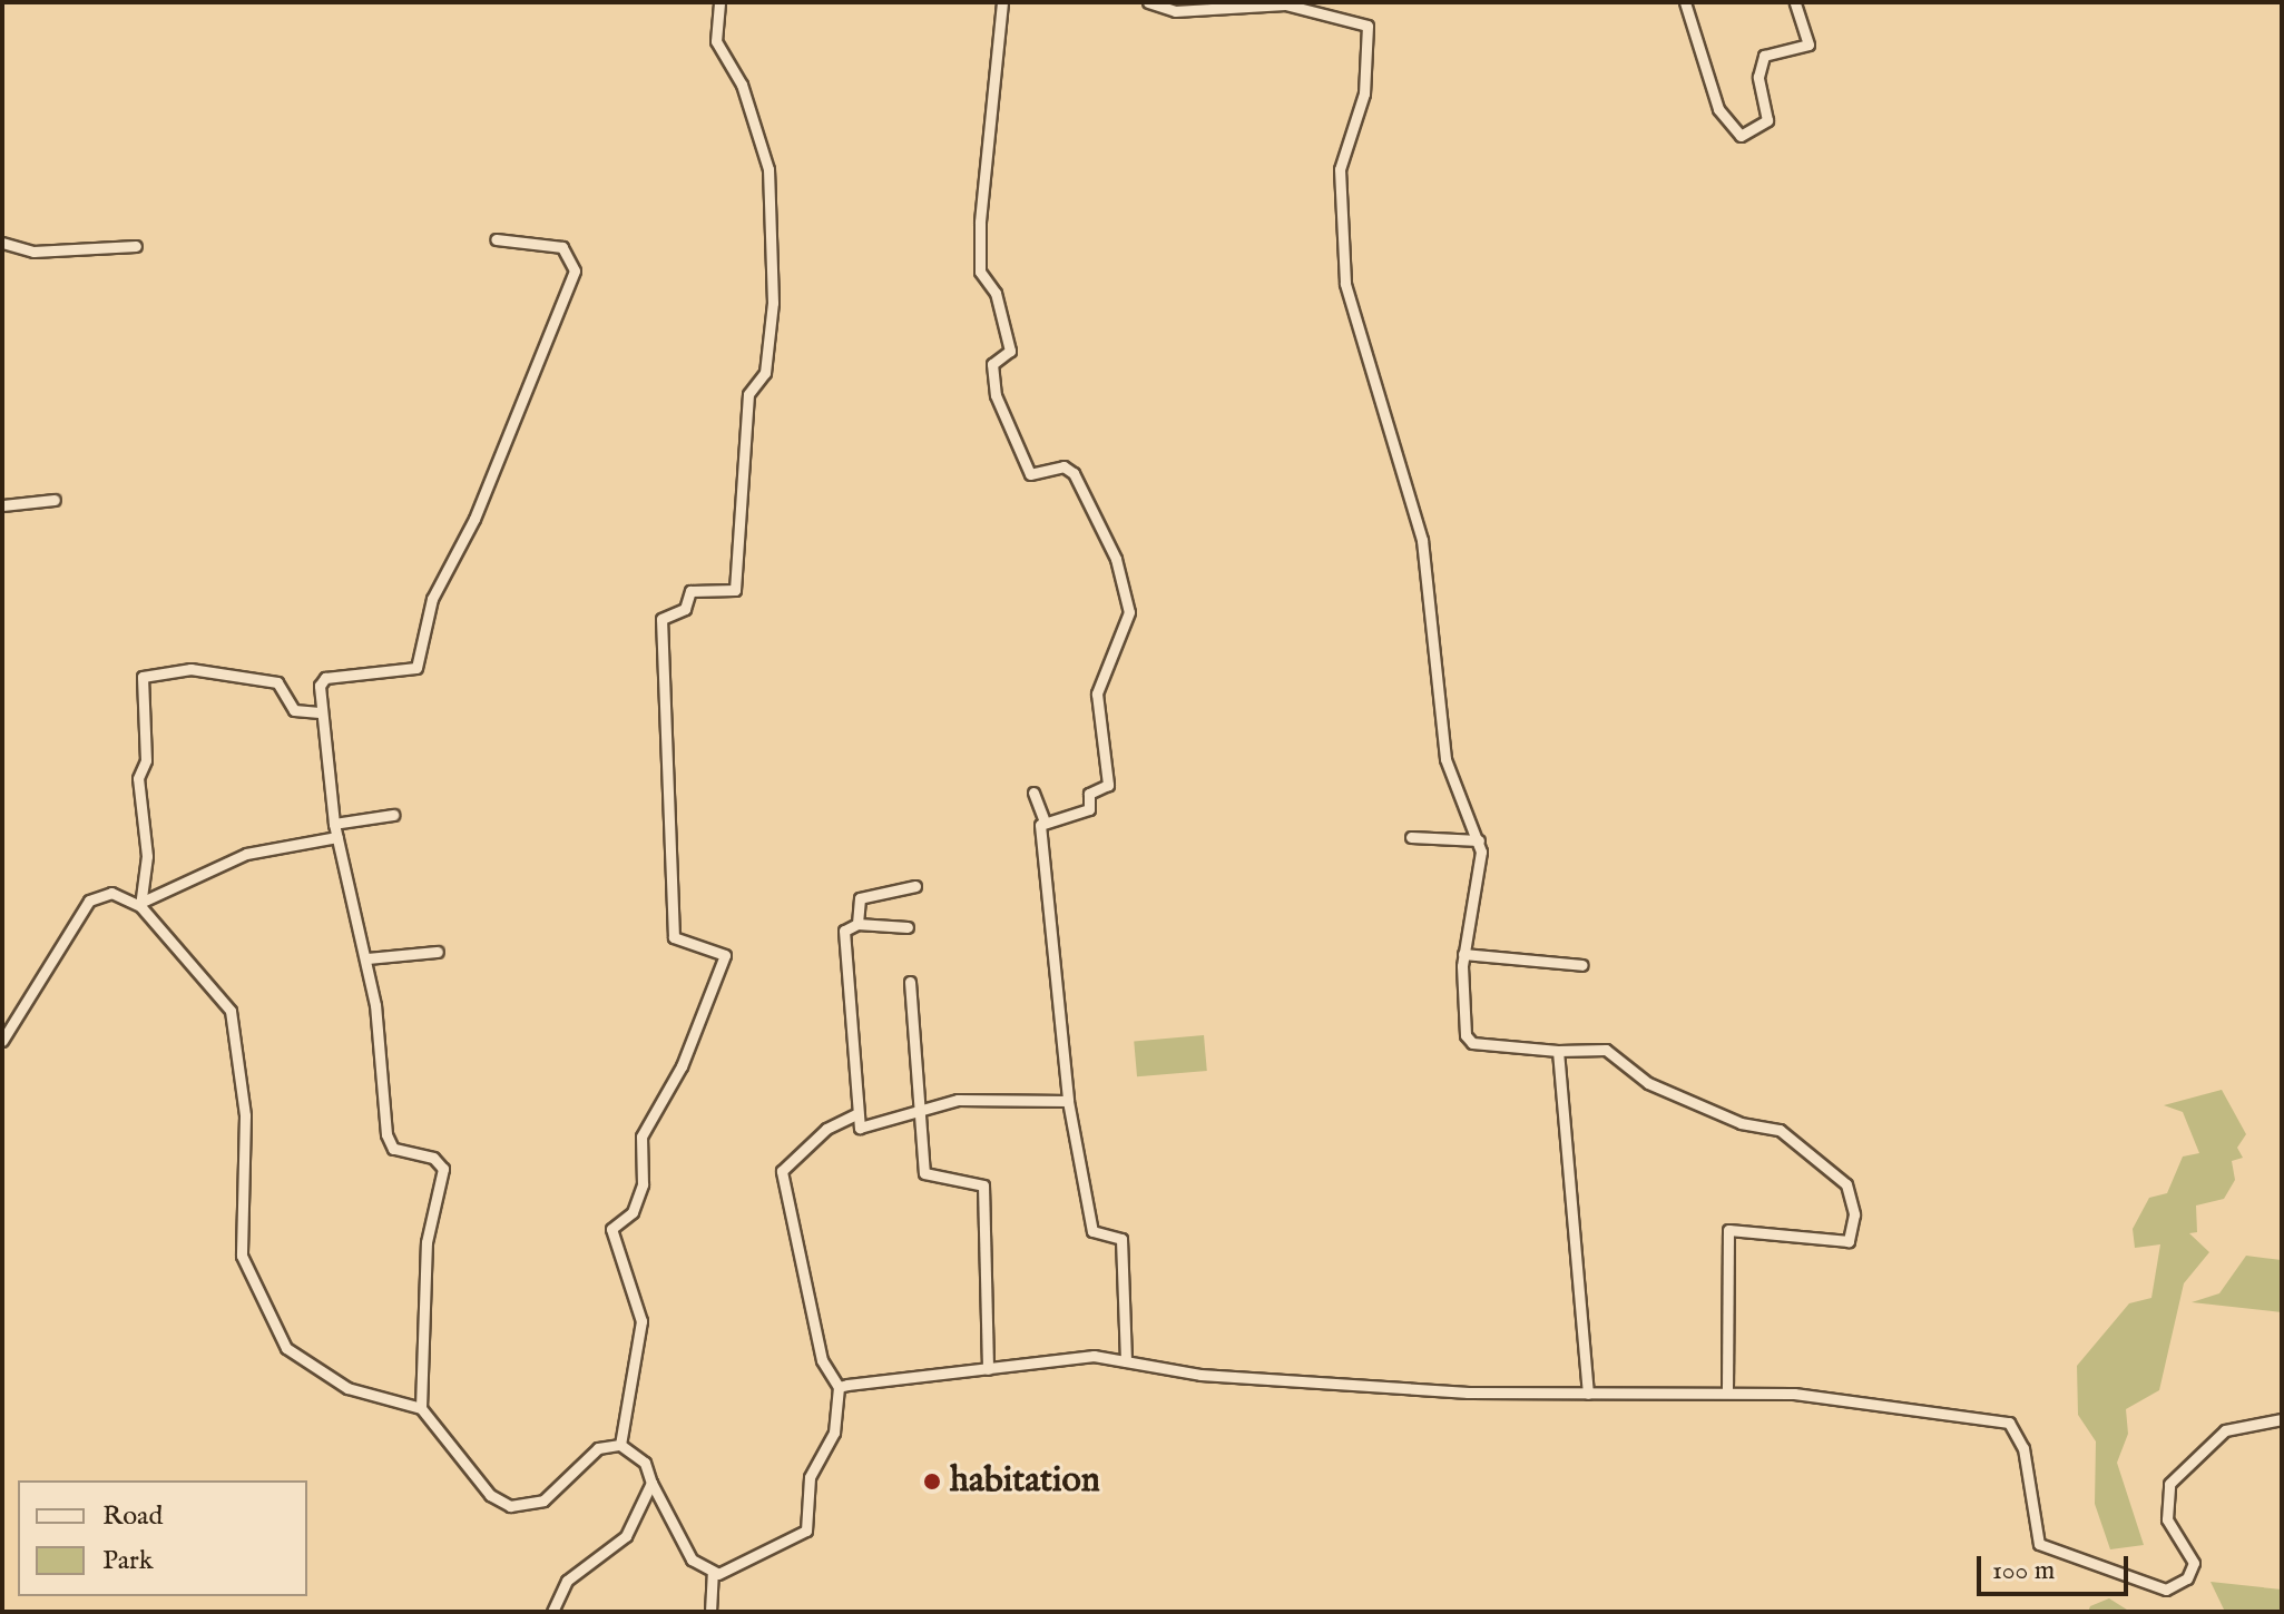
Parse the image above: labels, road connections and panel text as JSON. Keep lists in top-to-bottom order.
{
  "places": ["habitation"],
  "legend": ["Road", "Park"],
  "scale_bar": "100 m"
}
